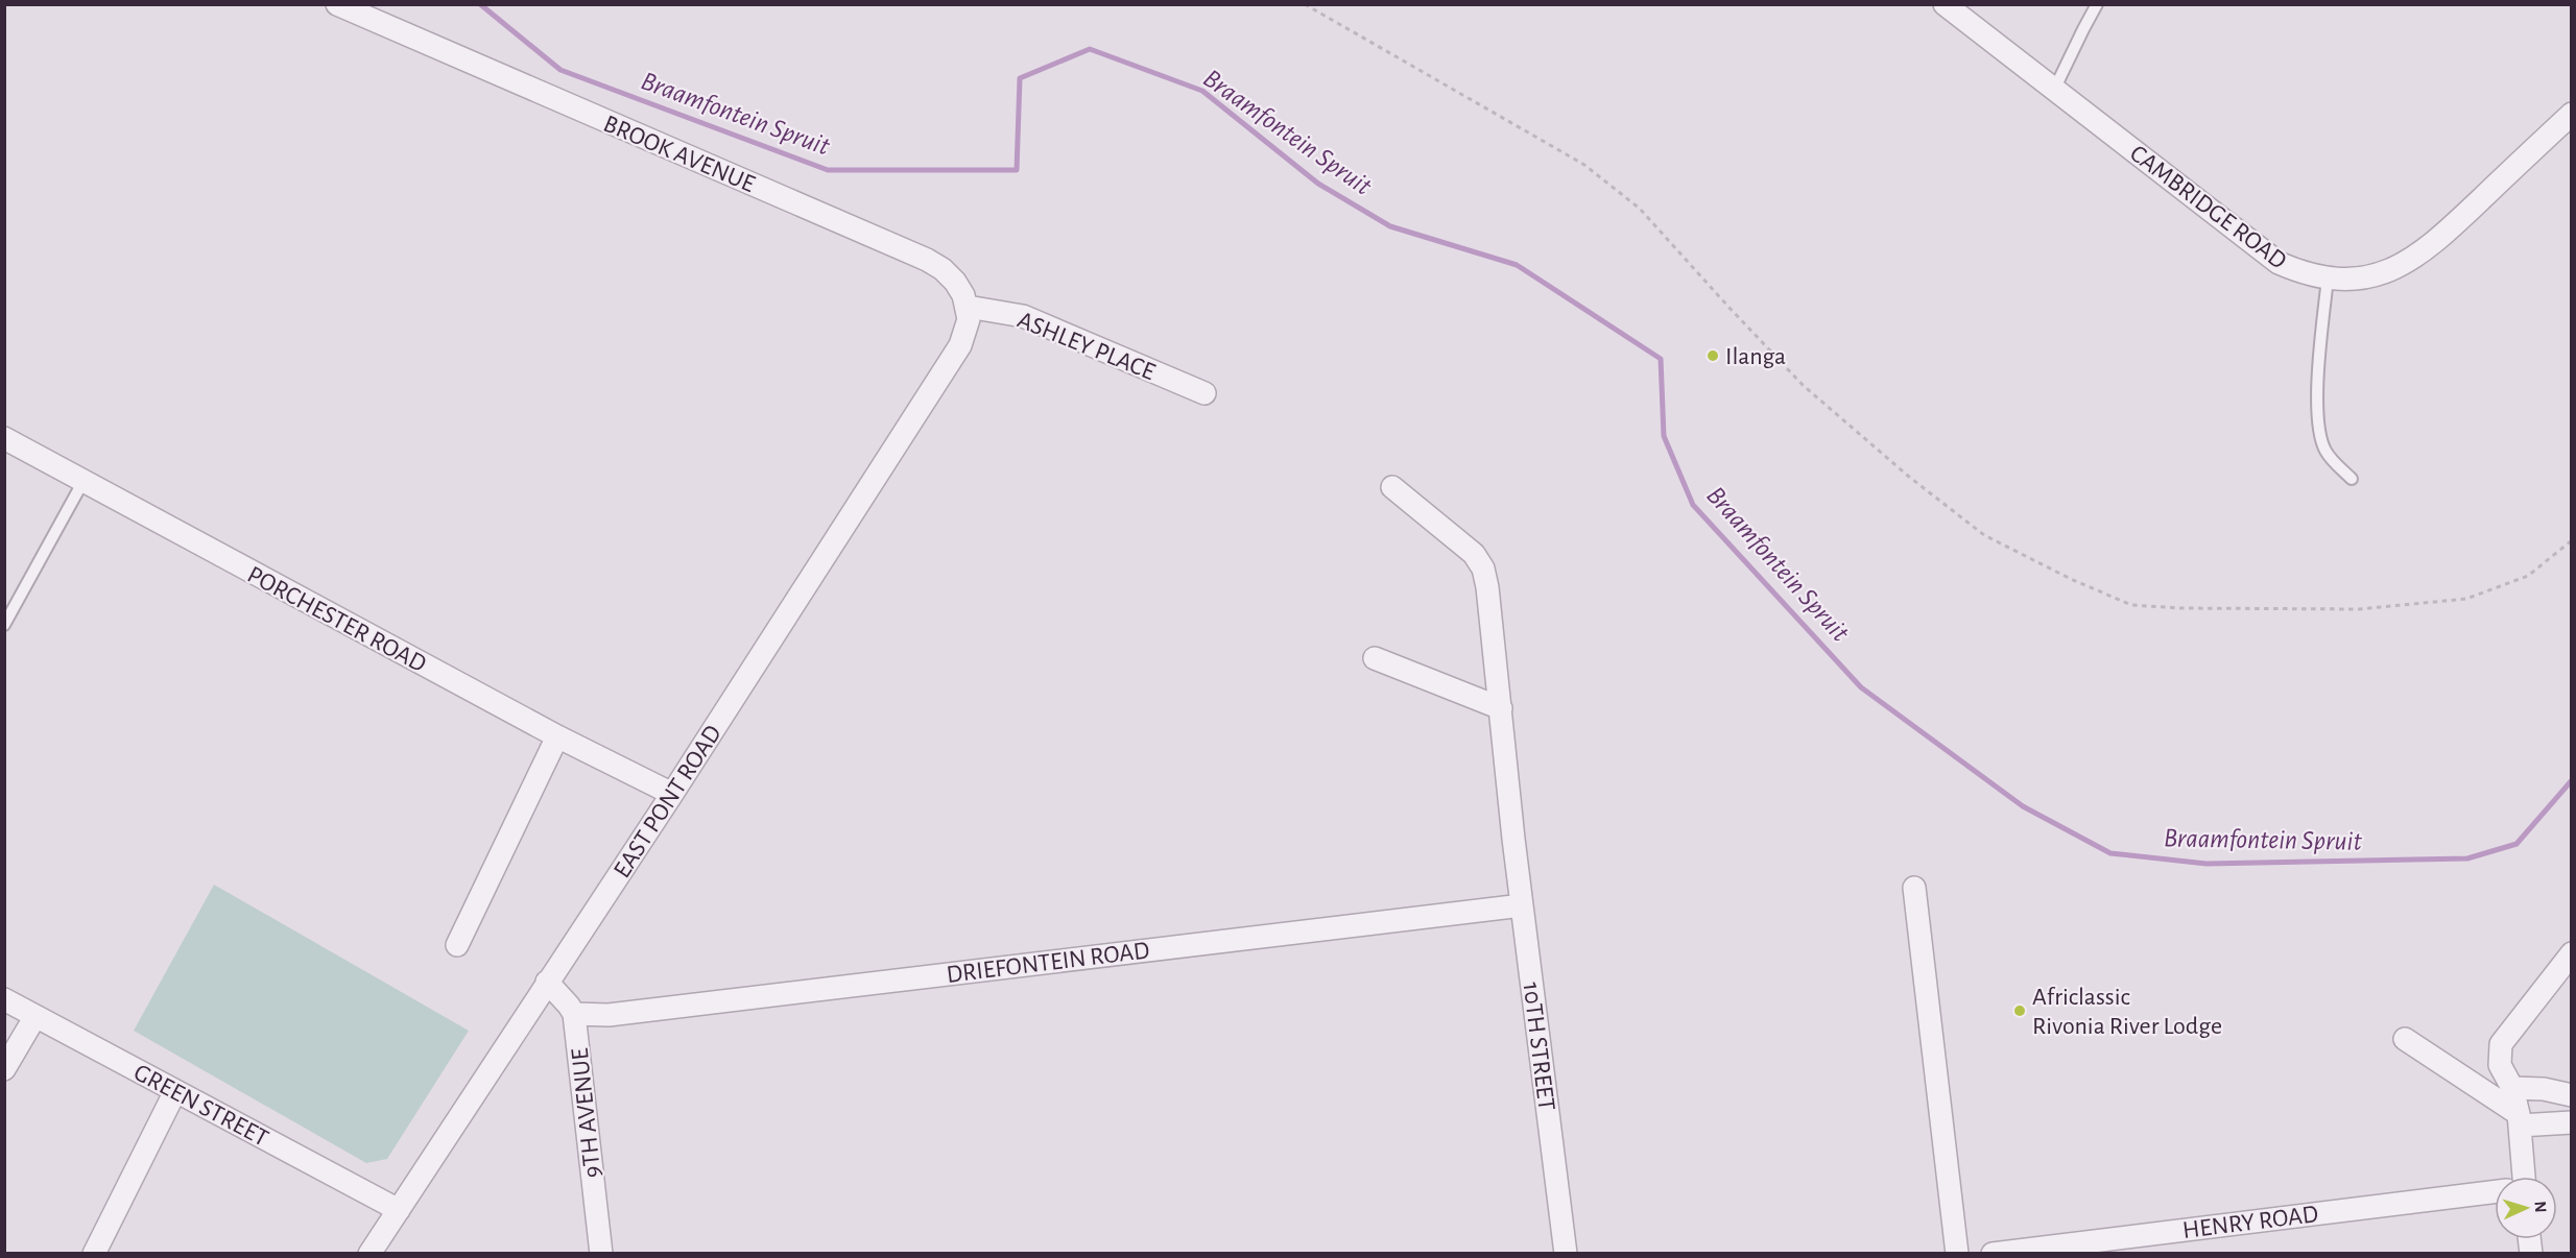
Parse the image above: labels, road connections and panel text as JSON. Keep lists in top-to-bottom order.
{
  "streets": {
    "street": [
      "BROOK AVENUE",
      "CAMBRIDGE ROAD",
      "ASHLEY PLACE",
      "PORCHESTER ROAD",
      "EAST PONT ROAD",
      "DRIEFONTEIN ROAD",
      "10TH STREET",
      "GREEN STREET",
      "9TH AVENUE",
      "HENRY ROAD"
    ]
  },
  "crossings": [
    ["BROOK AVENUE", "ASHLEY PLACE"],
    ["BROOK AVENUE", "EAST PONT ROAD"],
    ["ASHLEY PLACE", "EAST PONT ROAD"],
    ["PORCHESTER ROAD", "EAST PONT ROAD"],
    ["EAST PONT ROAD", "GREEN STREET"],
    ["EAST PONT ROAD", "9TH AVENUE"],
    ["DRIEFONTEIN ROAD", "10TH STREET"],
    ["DRIEFONTEIN ROAD", "9TH AVENUE"]
  ],
  "water": ["Braamfontein Spruit"],
  "places": ["Ilanga", "Africlassic Rivonia River Lodge"],
  "north": "right"
}
